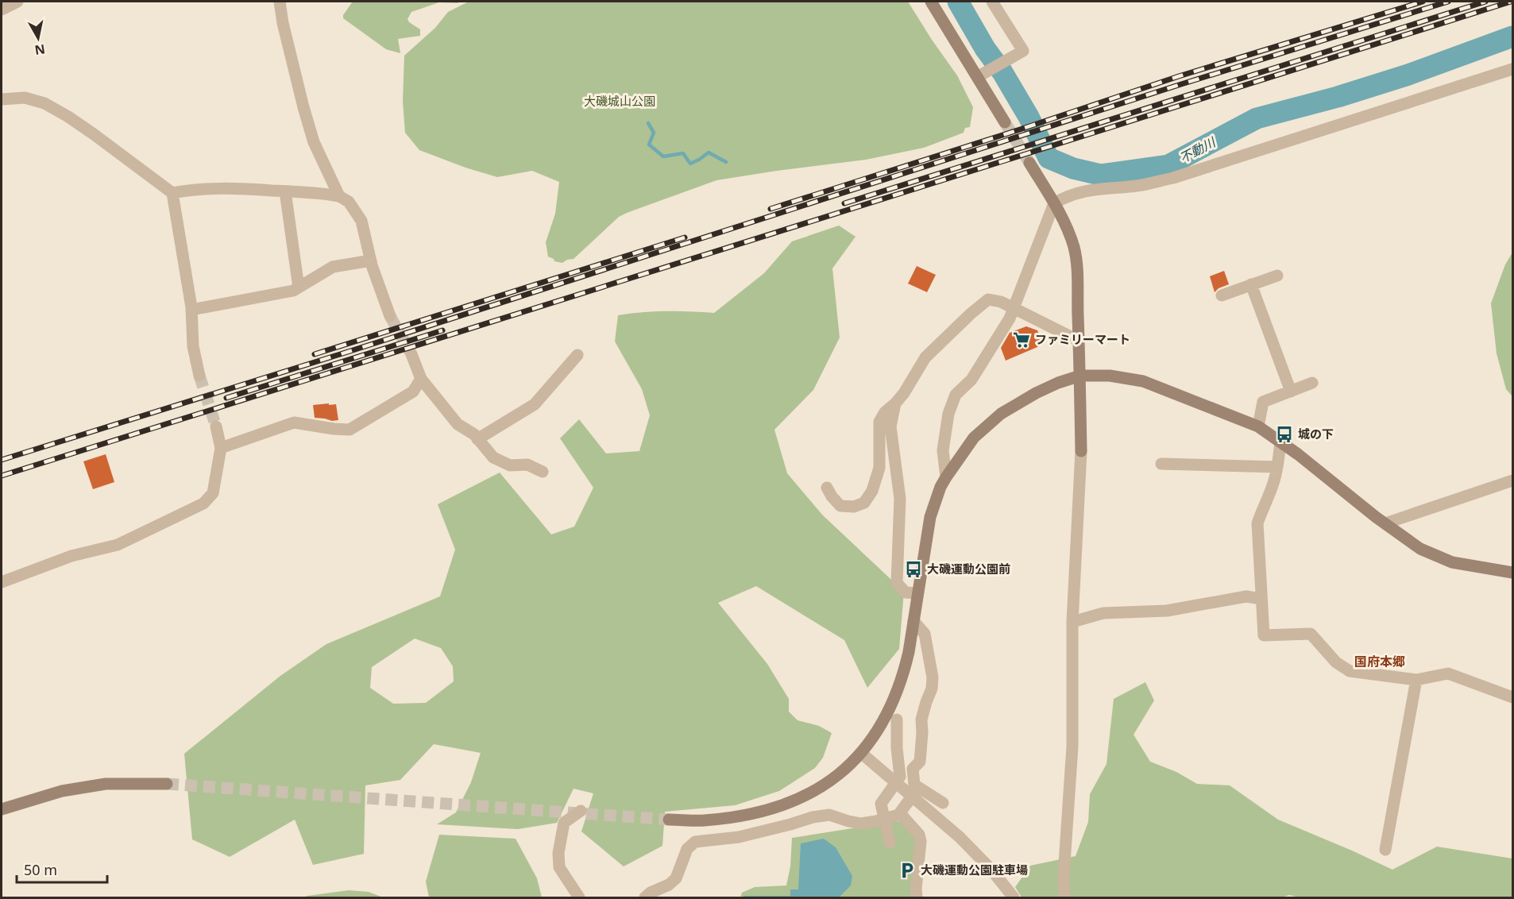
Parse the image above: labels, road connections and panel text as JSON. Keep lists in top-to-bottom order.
{
  "districts": ["国府本郷"],
  "water": ["不動川"],
  "parks": ["大磯城山公園"],
  "places": {
    "supermarket": ["ファミリーマート"],
    "bus stop": ["城の下", "大磯運動公園前"],
    "parking": ["大磯運動公園駐車場"]
  },
  "scale_bar": "50 m",
  "north": "bottom"
}
